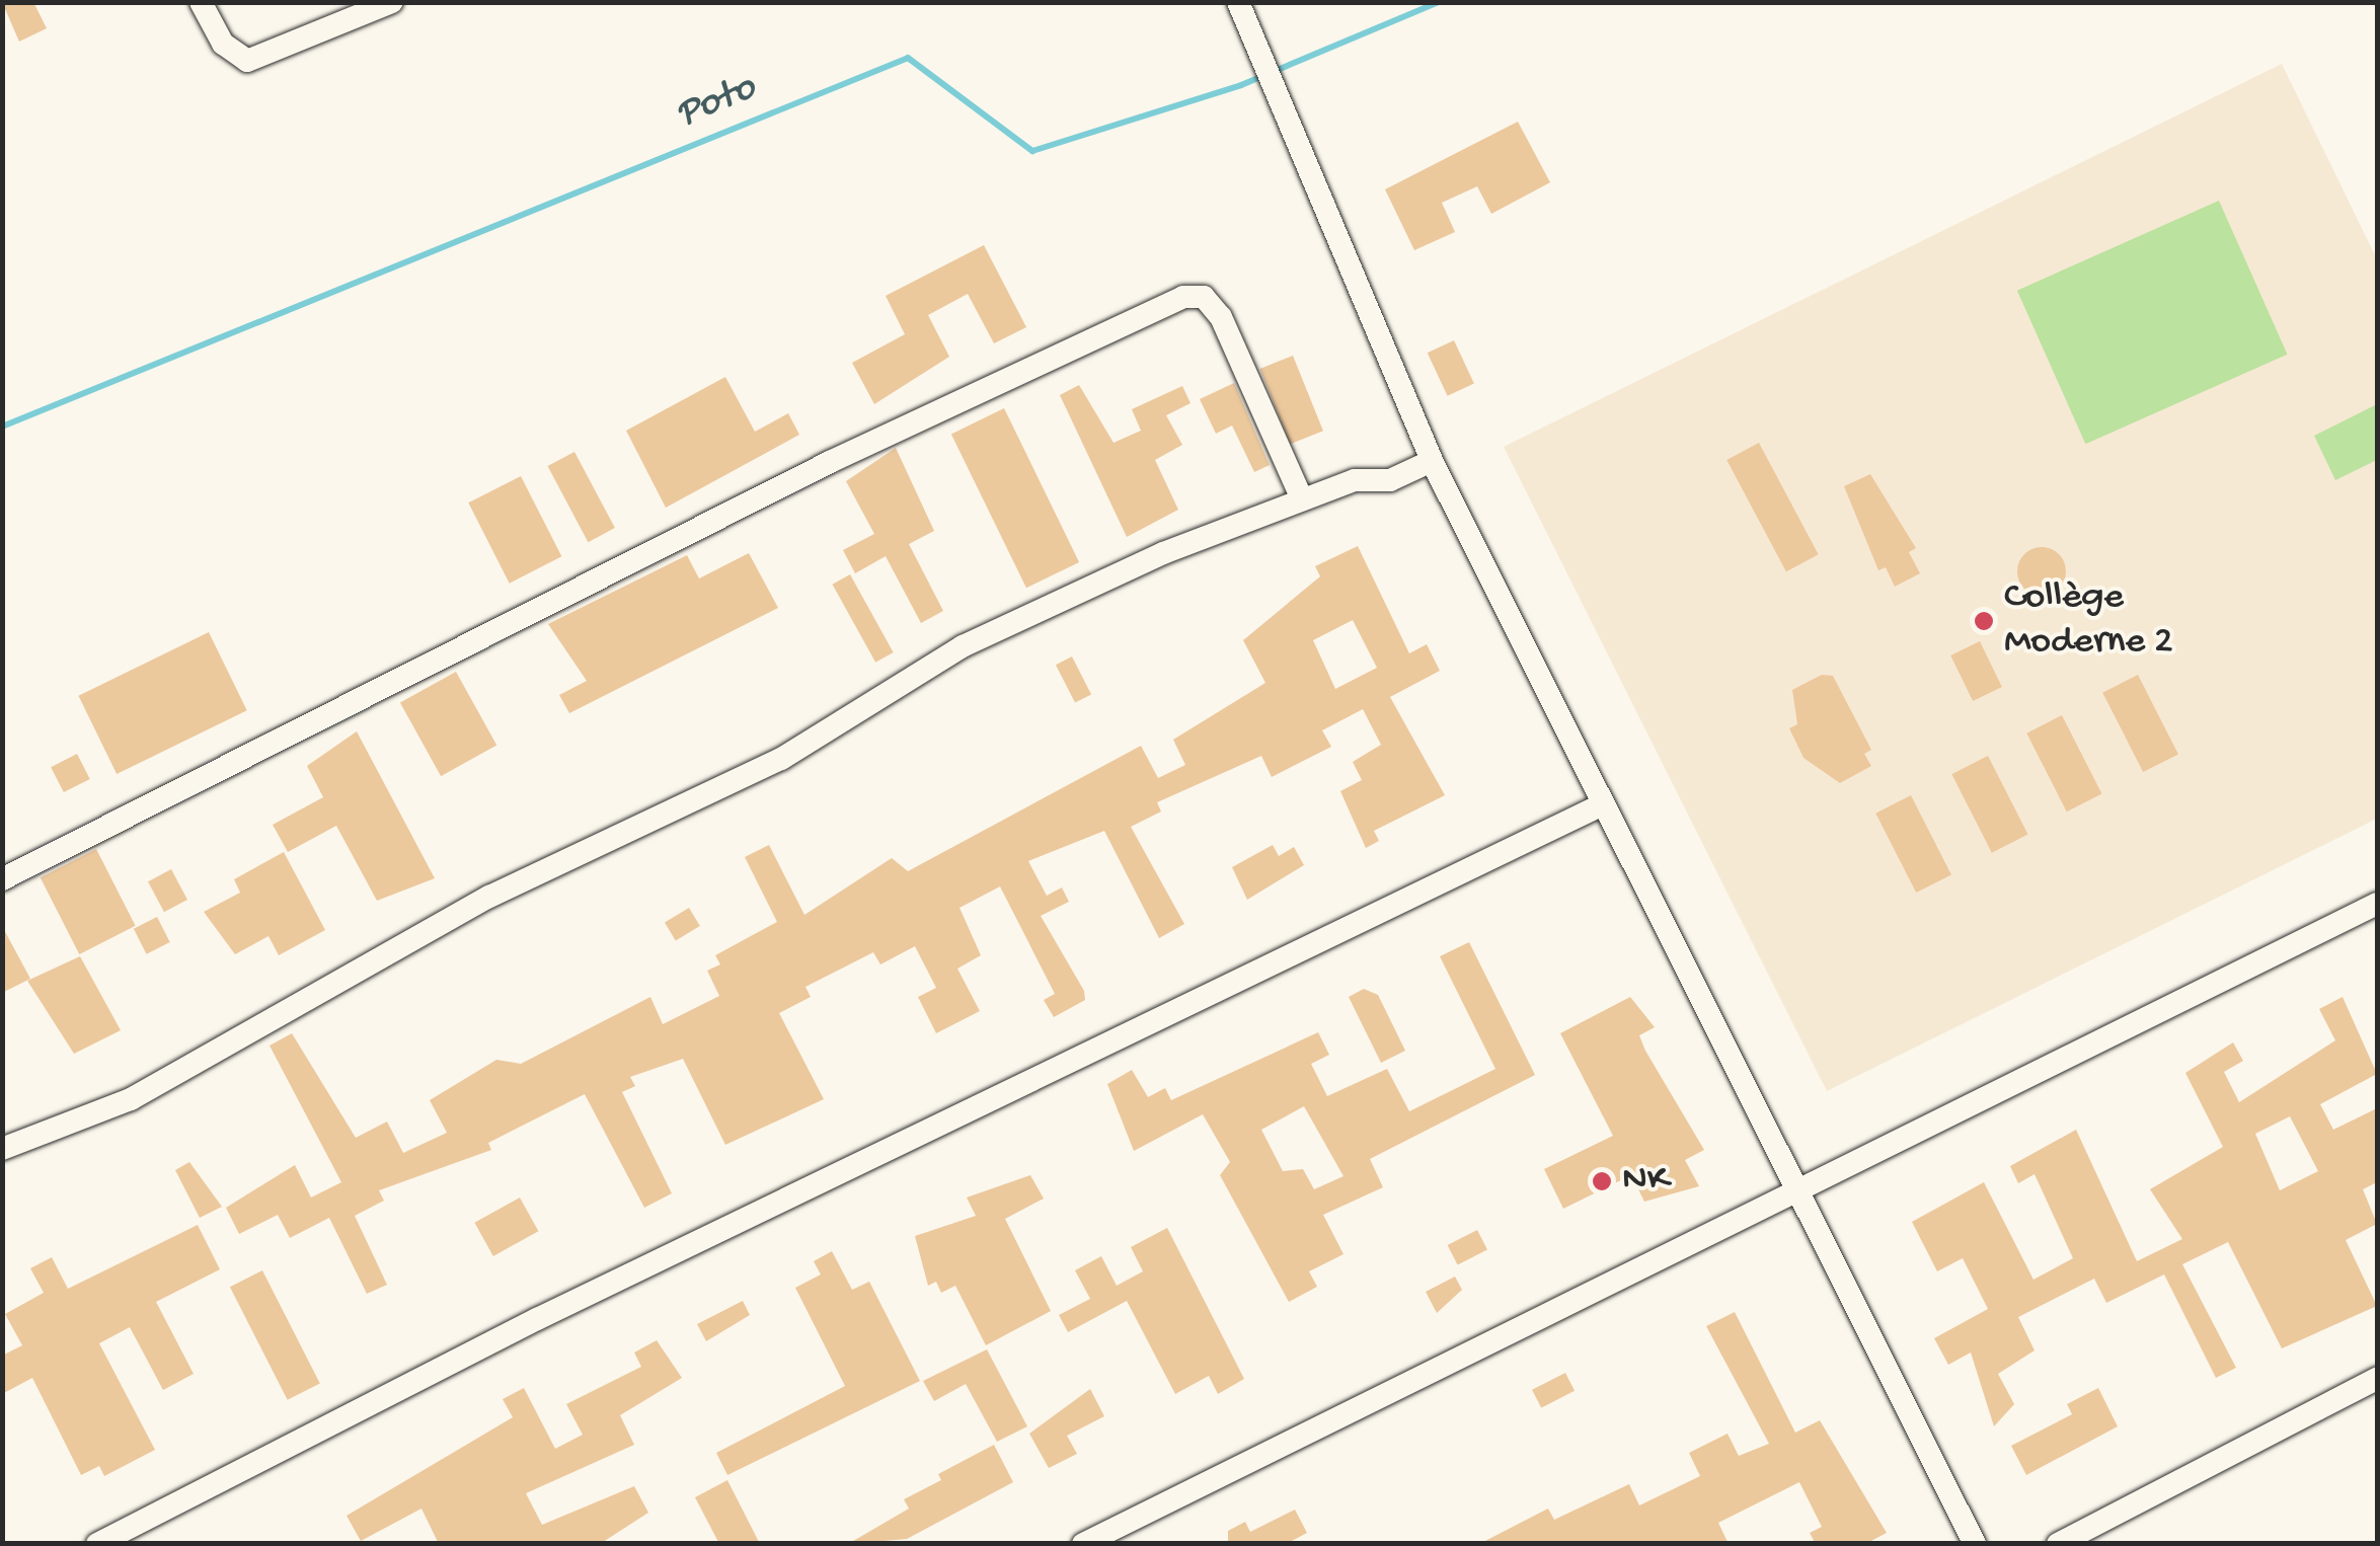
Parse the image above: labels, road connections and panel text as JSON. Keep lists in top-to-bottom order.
{
  "water": ["Poto"],
  "places": ["Collège Moderne 2", "NK"]
}
